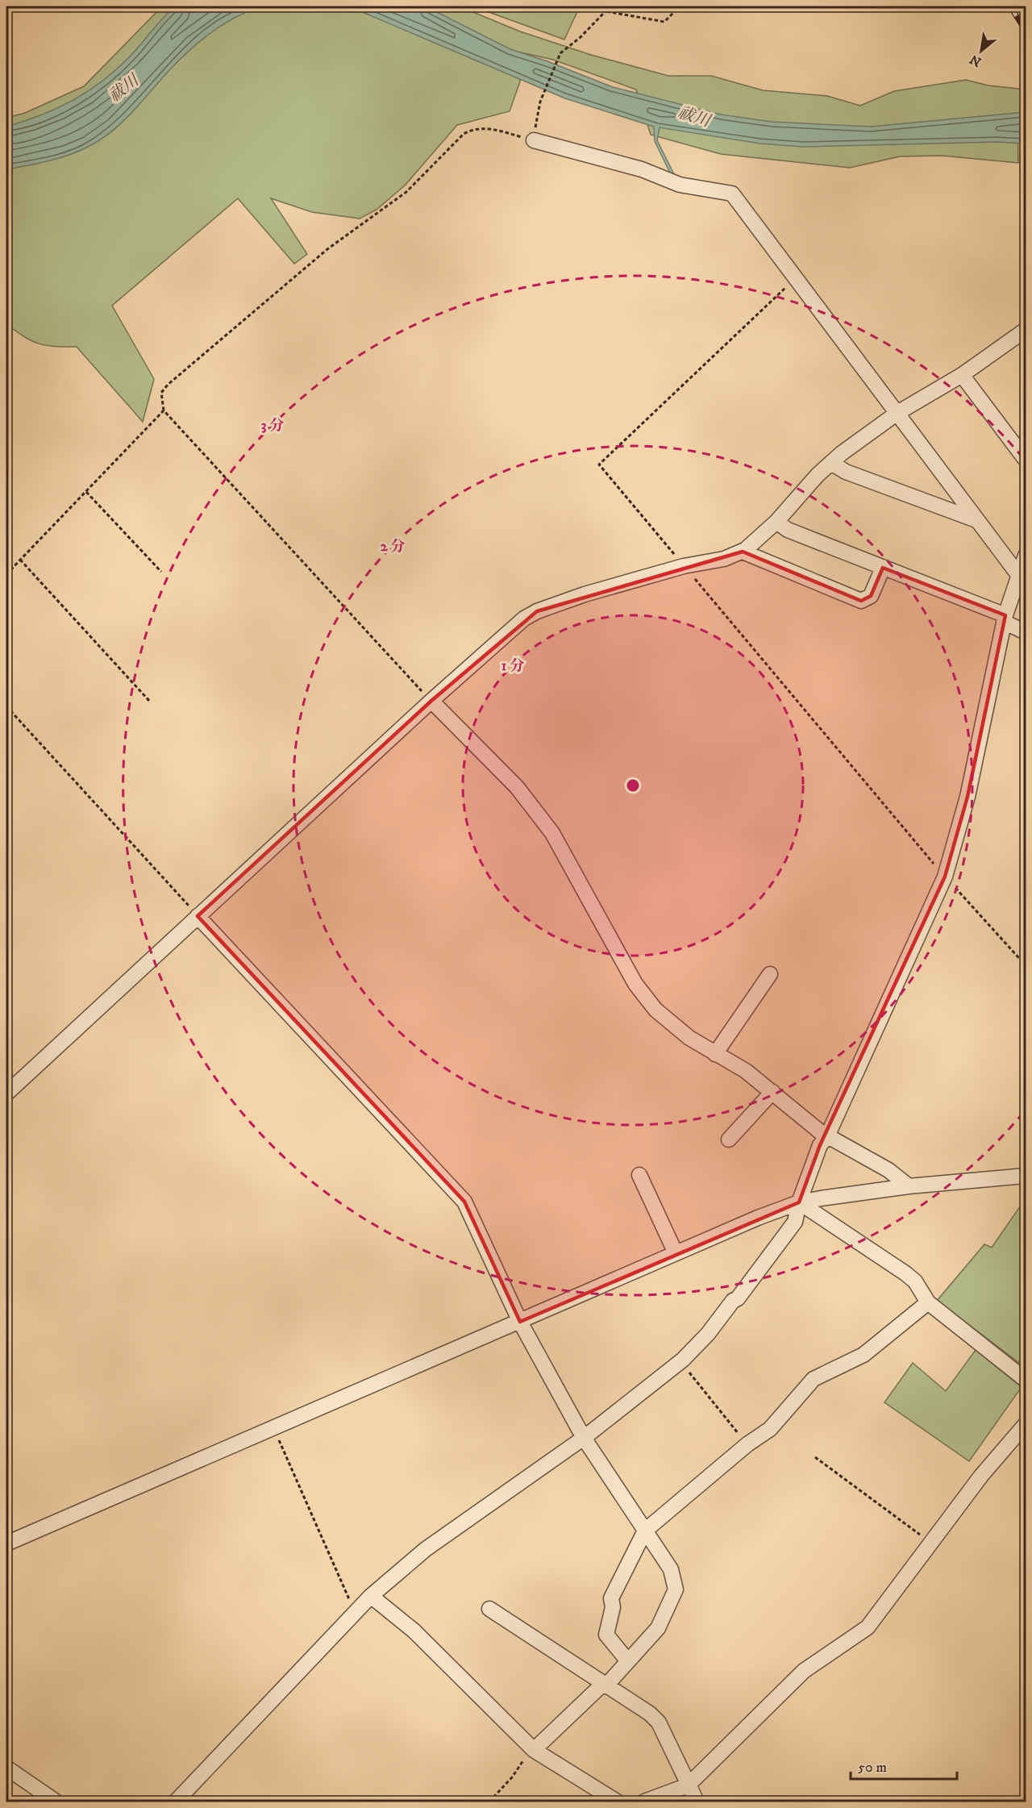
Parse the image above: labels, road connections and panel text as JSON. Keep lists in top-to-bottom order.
{
  "water": ["祓川"],
  "scale_bar": "50 m",
  "north": "bottom left",
  "rings": ["3 分", "2 分", "1 分"]
}
